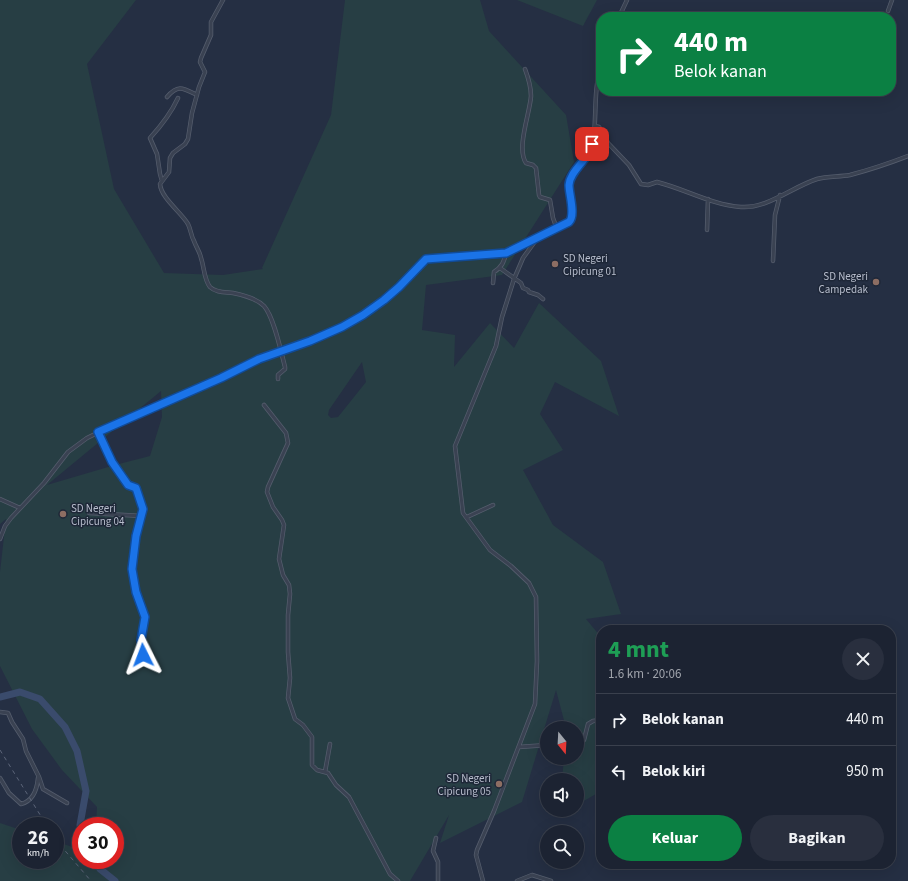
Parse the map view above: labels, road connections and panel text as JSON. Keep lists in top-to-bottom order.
{
  "places": [
    "SD Negeri Cipicung 01",
    "SD Negeri Campedak",
    "SD Negeri Cipicung 04",
    "SD Negeri Cipicung 05"
  ],
  "north": "bottom",
  "page": {
    "turn": ["440 m", "Belok kanan"],
    "heading": ["4 mnt", "1.6 km · 20:06"],
    "list": [
      {
        "name": "Belok kanan",
        "value": "440 m"
      },
      {
        "name": "Belok kiri",
        "value": "950 m"
      }
    ],
    "buttons": ["Keluar", "Bagikan"],
    "speed": "26 km/h",
    "limit": "30"
  }
}
